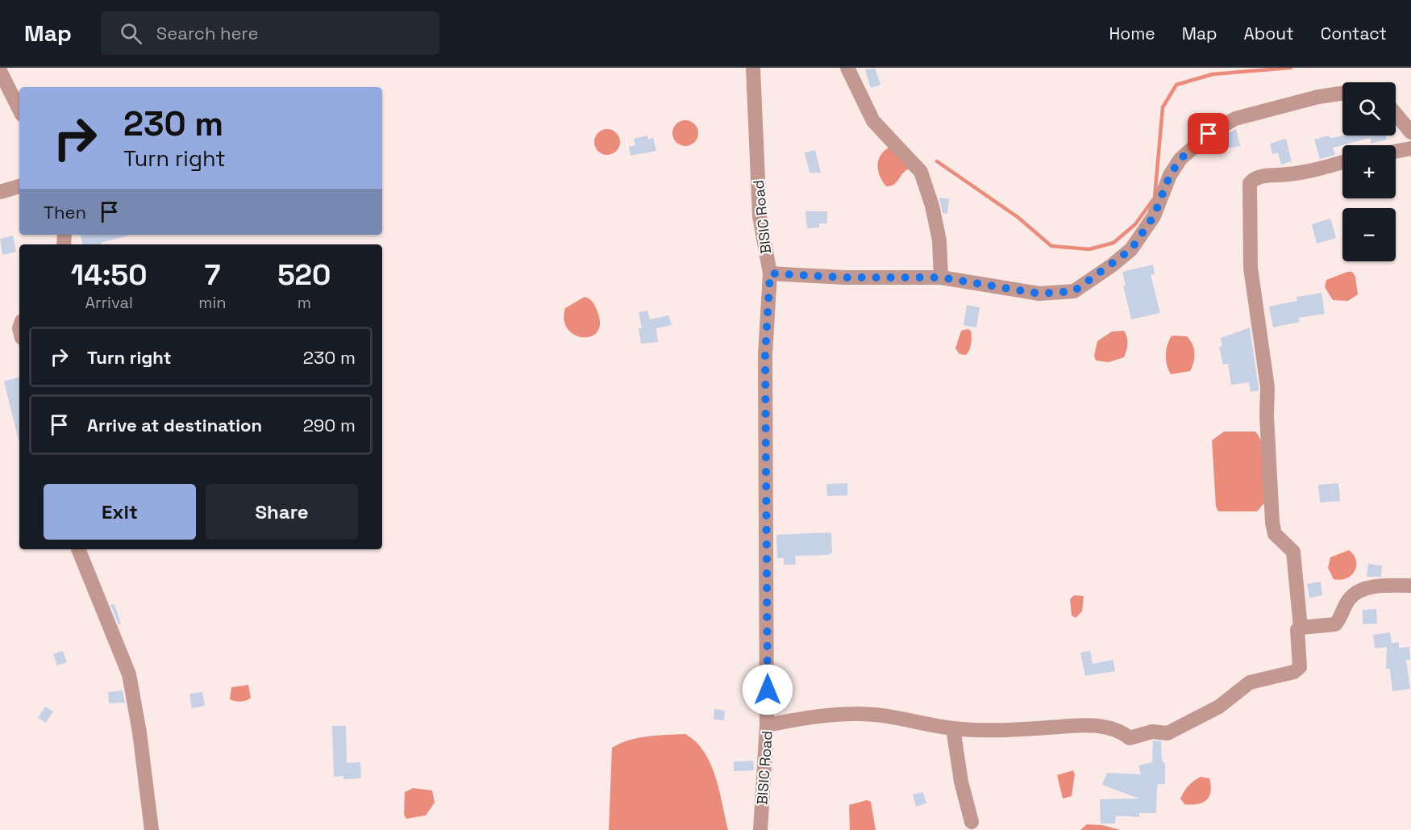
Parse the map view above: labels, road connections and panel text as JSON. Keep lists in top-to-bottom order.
{
  "streets": {
    "street": ["BISIC Road"]
  },
  "page": {
    "header": "Map",
    "search": "Search here",
    "nav": [
      "Home",
      "Map",
      "About",
      "Contact"
    ],
    "map_buttons": ["+", "−"],
    "turn": ["230 m", "Turn right"],
    "then": "Then",
    "eta": [
      "14:50",
      "Arrival",
      "7",
      "min",
      "520",
      "m"
    ],
    "list": [
      {
        "name": "Turn right",
        "value": "230 m"
      },
      {
        "name": "Arrive at destination",
        "value": "290 m"
      }
    ],
    "buttons": ["Exit", "Share"]
  }
}
